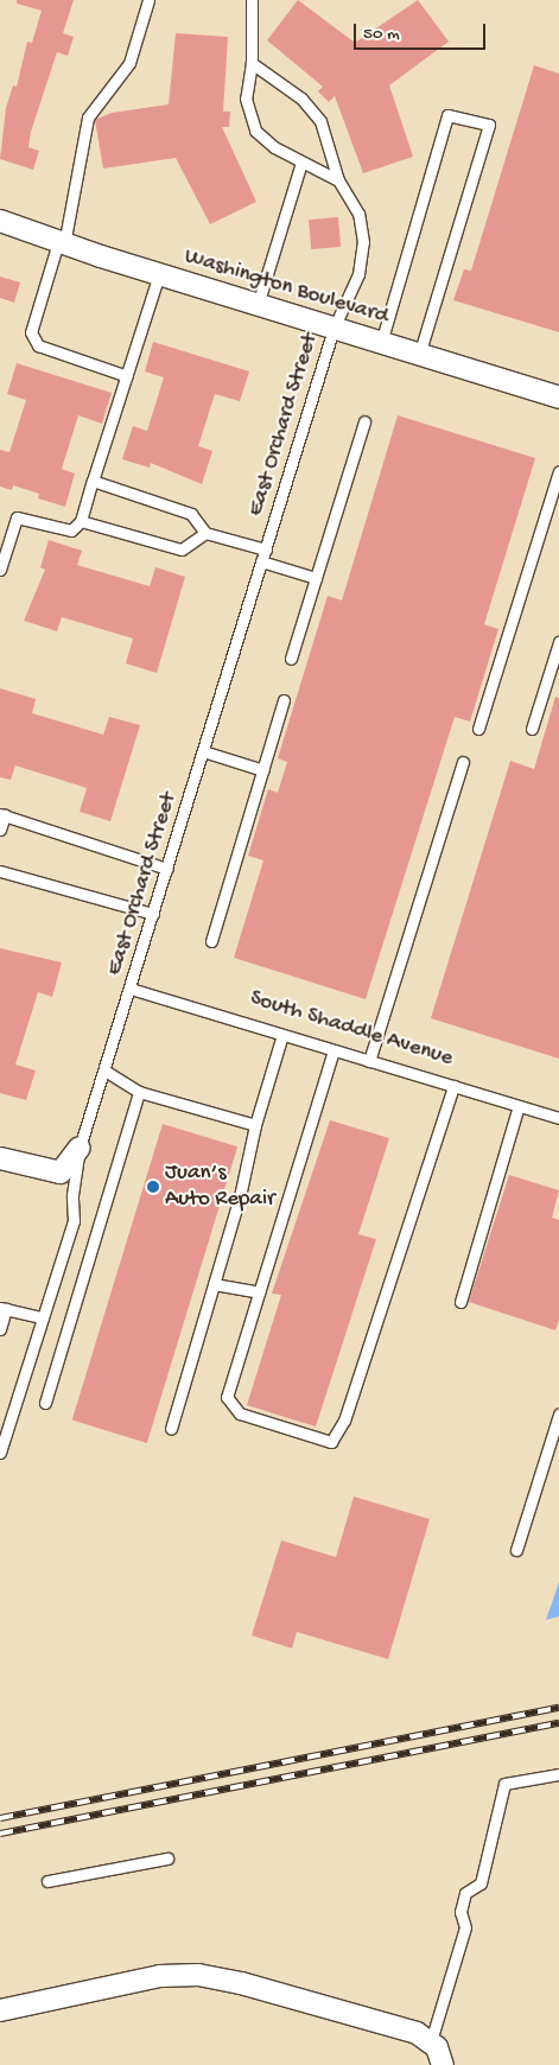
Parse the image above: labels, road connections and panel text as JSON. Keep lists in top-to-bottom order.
{
  "streets": {
    "street": ["Washington Boulevard"],
    "lane": ["East Orchard Street", "South Shaddle Avenue"]
  },
  "crossings": [
    ["Washington Boulevard", "East Orchard Street"],
    ["East Orchard Street", "South Shaddle Avenue"]
  ],
  "places": ["Juan’s Auto Repair"],
  "scale_bar": "50 m"
}
